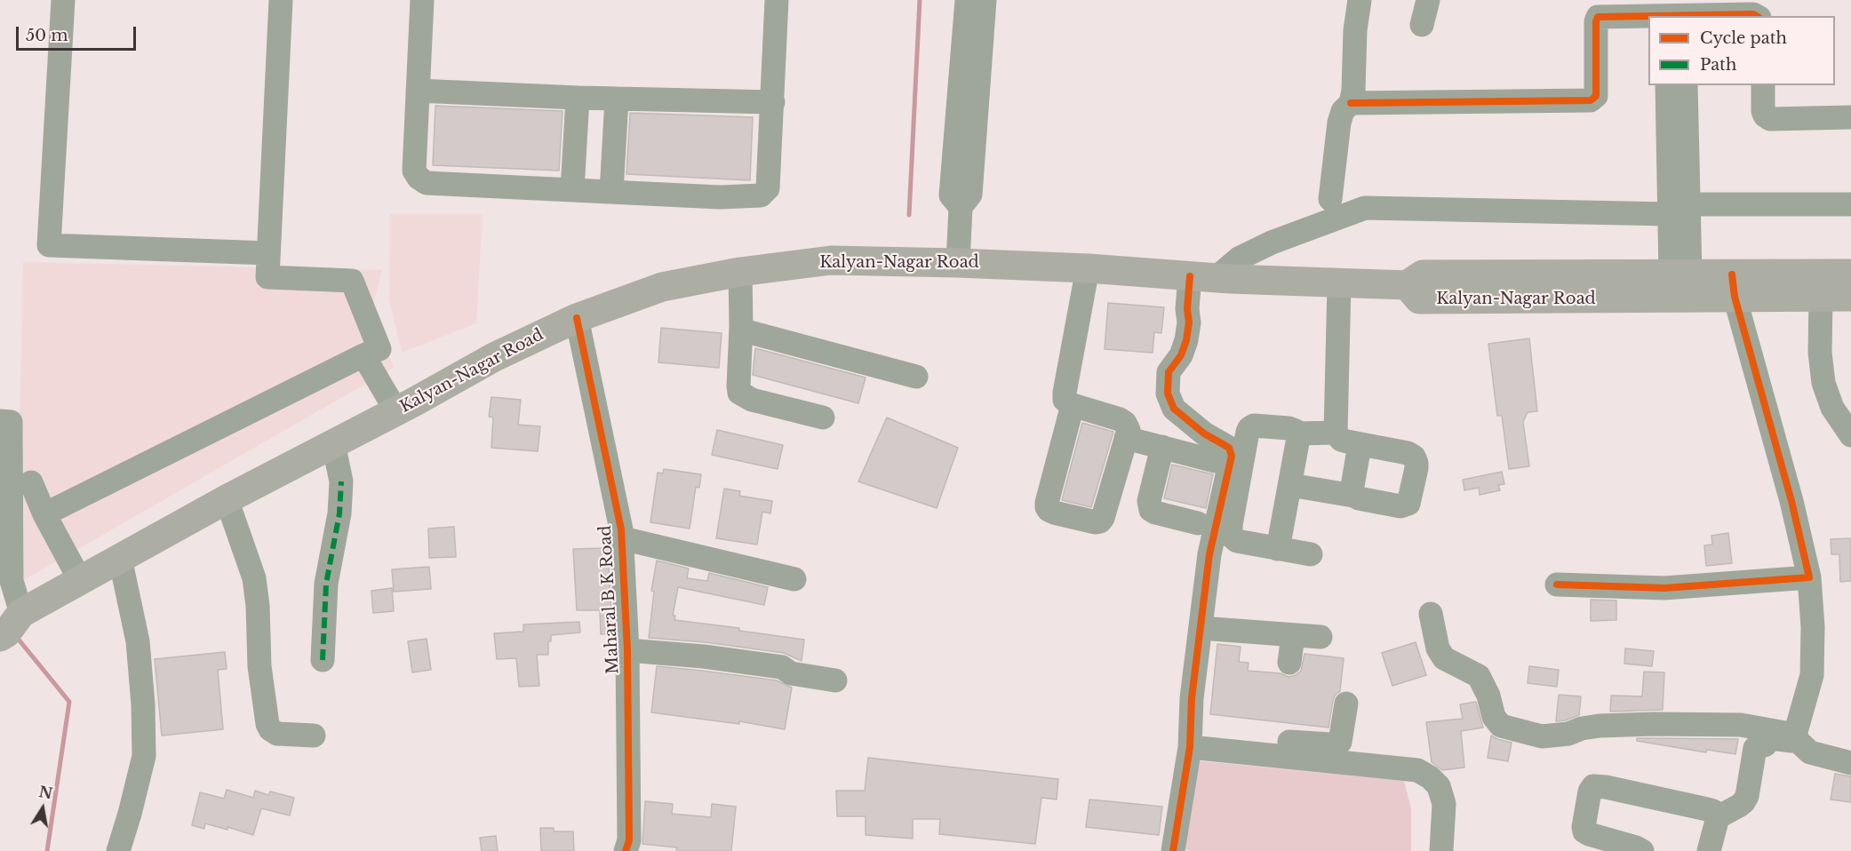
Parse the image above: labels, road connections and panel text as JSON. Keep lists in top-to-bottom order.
{
  "streets": {
    "highway": ["Kalyan-Nagar Road"],
    "street": ["Maharal B K Road"]
  },
  "crossings": [
    ["Kalyan-Nagar Road", "Maharal B K Road"]
  ],
  "legend": ["Cycle path", "Path"],
  "scale_bar": "50 m",
  "north": "top"
}
